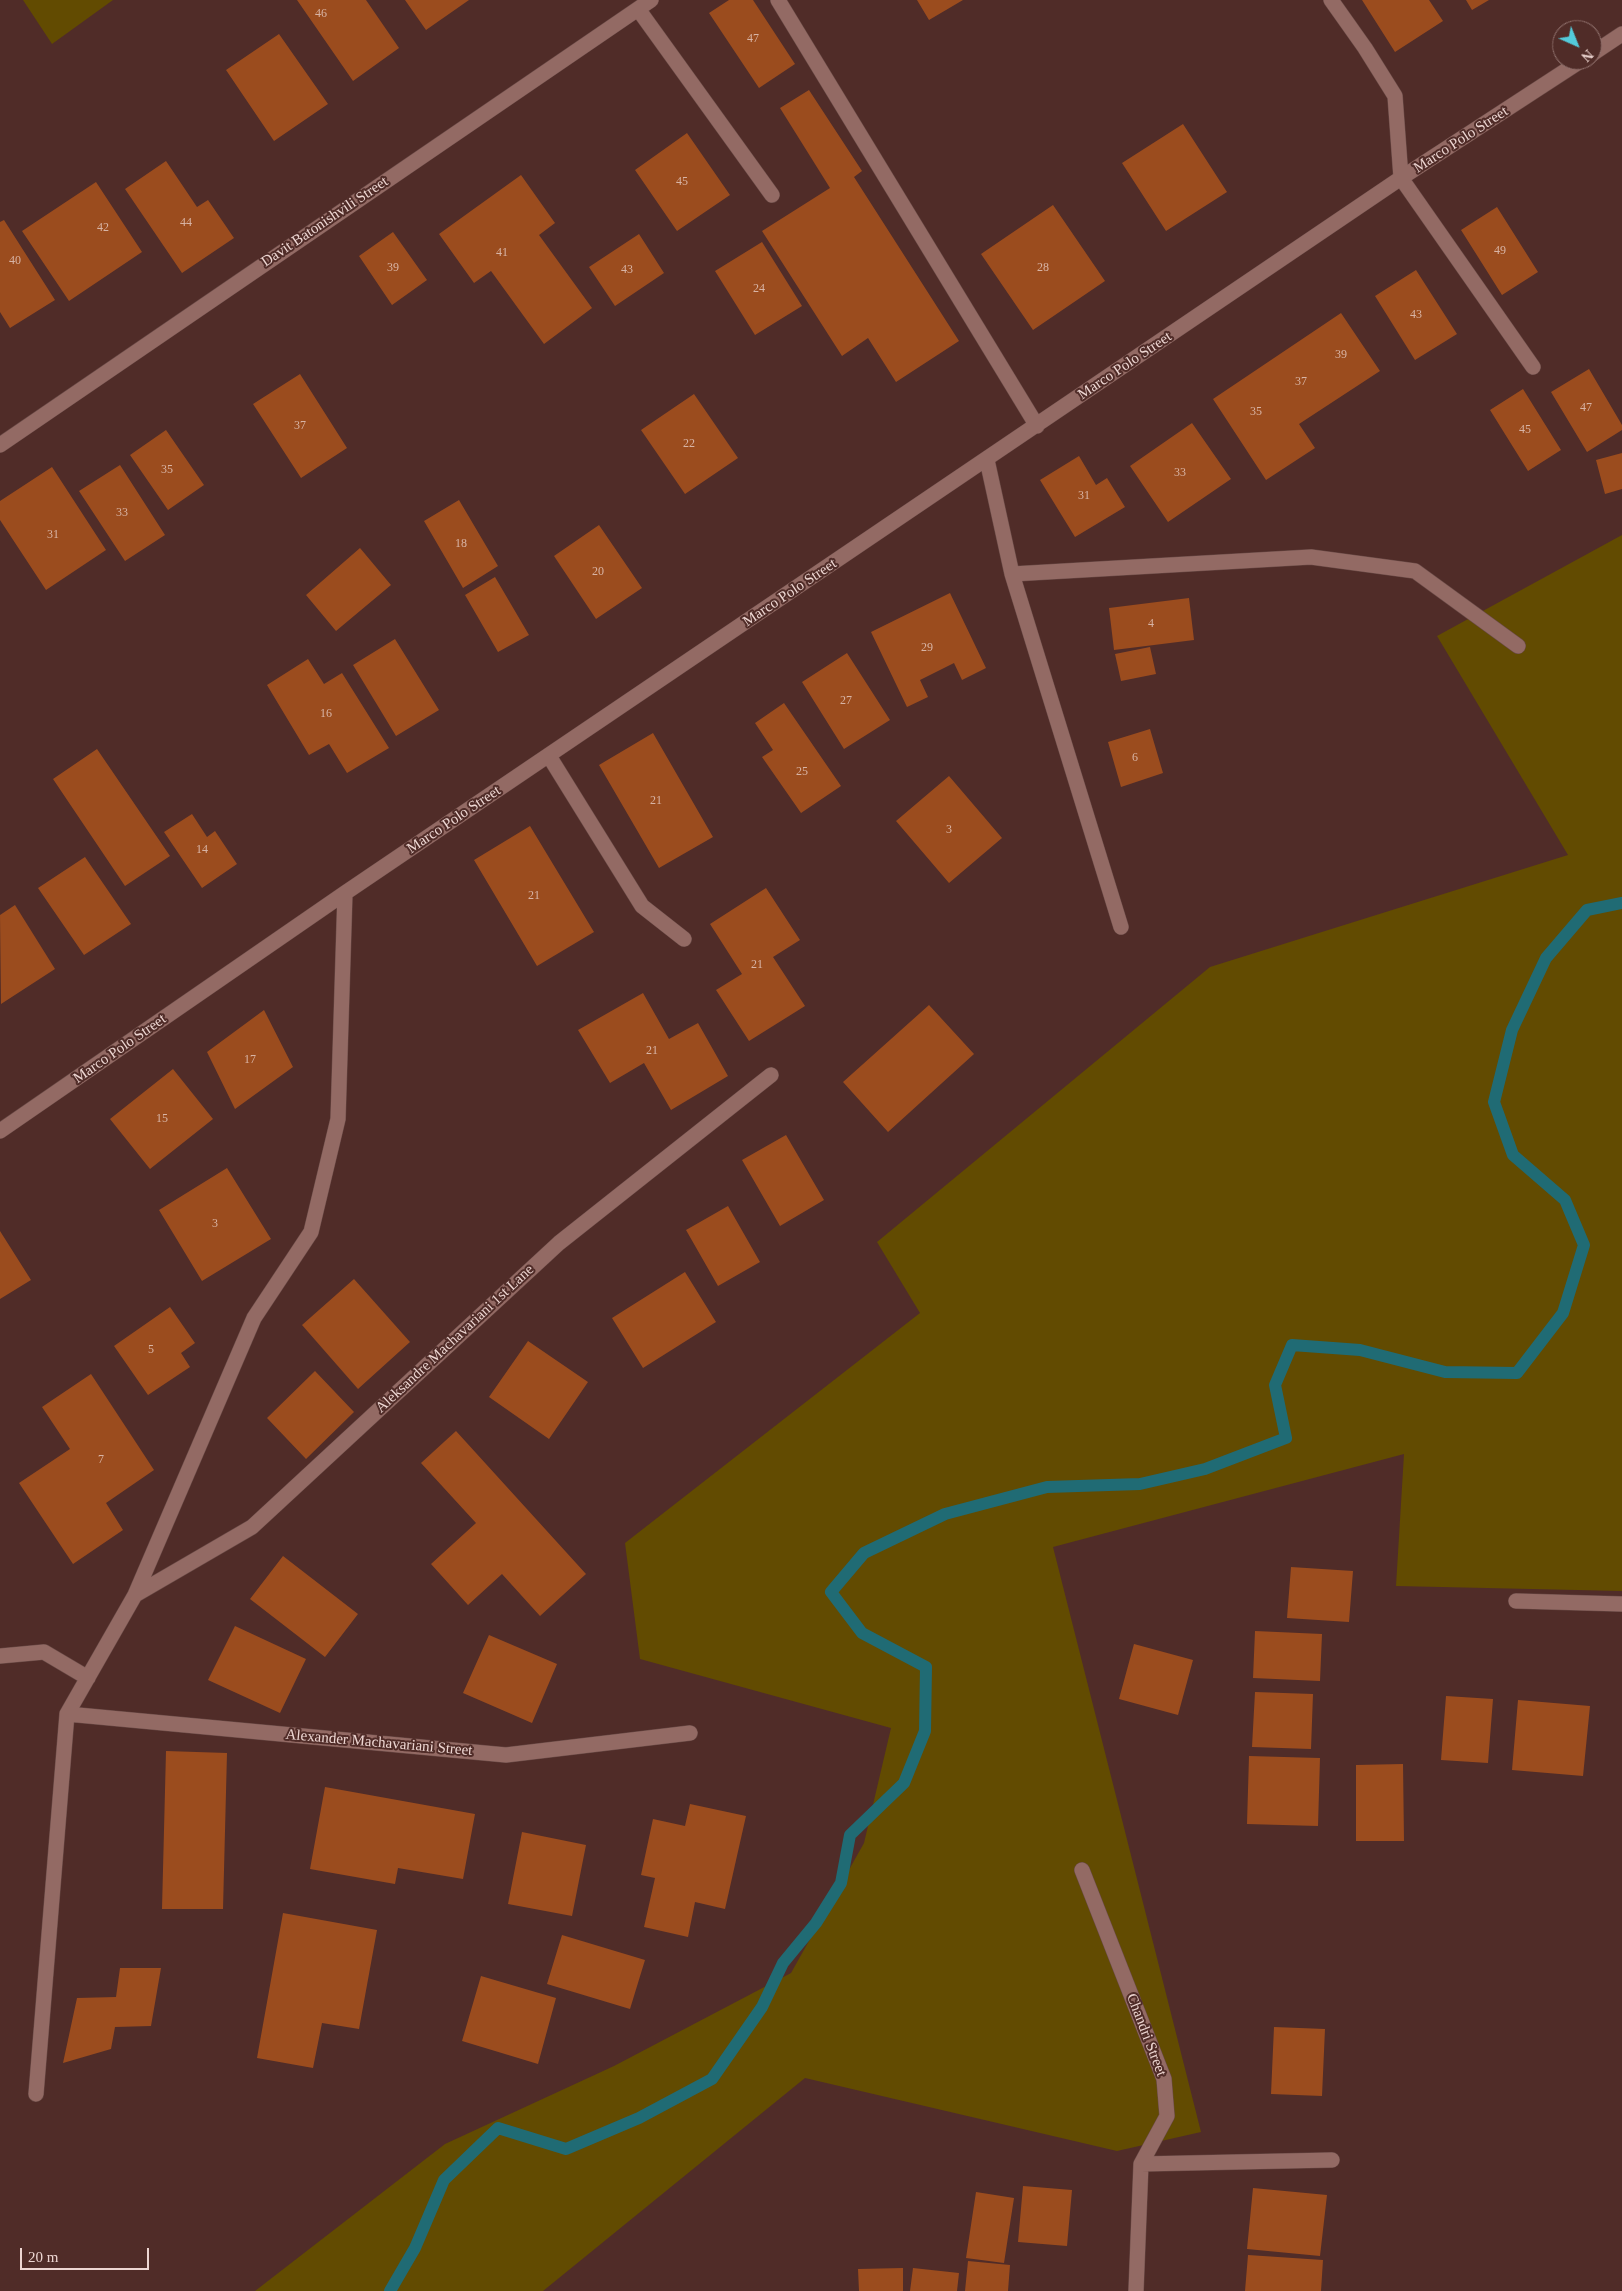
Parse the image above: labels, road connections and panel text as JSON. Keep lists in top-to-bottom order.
{
  "streets": {
    "street": [
      "Marco Polo Street",
      "Davit Batonishvili Street",
      "Aleksandre Machavariani 1st Lane",
      "Alexander Machavariani Street",
      "Chandri Street"
    ]
  },
  "house_numbers": [
    "46",
    "47",
    "45",
    "44",
    "42",
    "49",
    "41",
    "40",
    "39",
    "28",
    "43",
    "24",
    "43",
    "39",
    "37",
    "47",
    "35",
    "37",
    "45",
    "22",
    "35",
    "33",
    "31",
    "33",
    "31",
    "18",
    "20",
    "4",
    "29",
    "27",
    "16",
    "6",
    "25",
    "21",
    "3",
    "14",
    "21",
    "21",
    "21",
    "17",
    "15",
    "3",
    "5",
    "7"
  ],
  "scale_bar": "20 m",
  "north": "bottom right"
}
